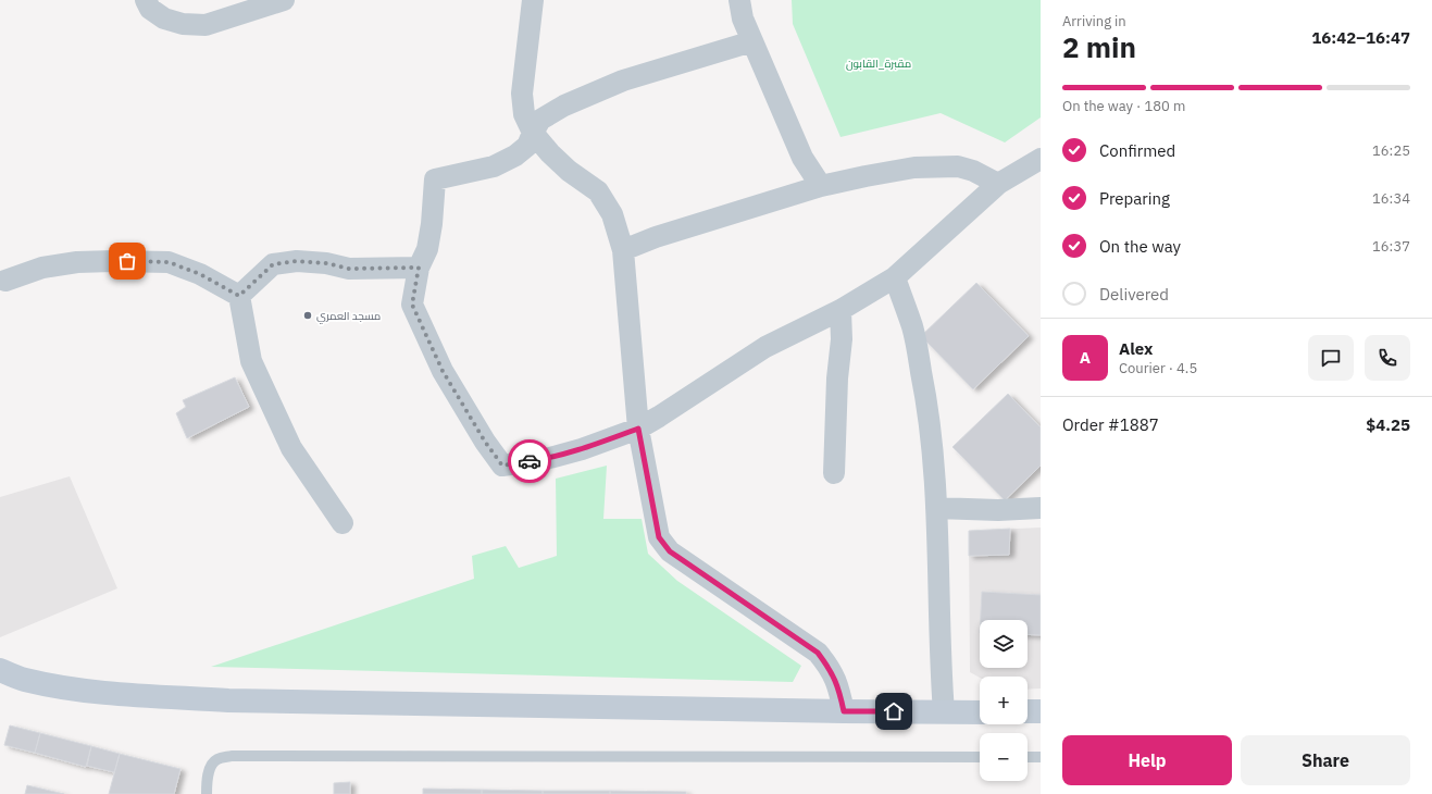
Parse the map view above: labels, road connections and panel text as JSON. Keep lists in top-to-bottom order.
{
  "parks": ["مقبرة_القابون"],
  "places": ["مسجد العمري"],
  "page": {
    "heading": ["2 min", "Arriving in", "16:42–16:47"],
    "panel": [
      "Alex",
      "Courier · 4.5",
      "Order #1887",
      "$4.25"
    ],
    "bar": "On the way · 180 m",
    "list": [
      ["Confirmed", "16:25"],
      ["Preparing", "16:34"],
      ["On the way", "16:37"],
      "Delivered"
    ],
    "round": "A",
    "map_buttons": ["+", "−"],
    "buttons": ["Help", "Share"]
  }
}
